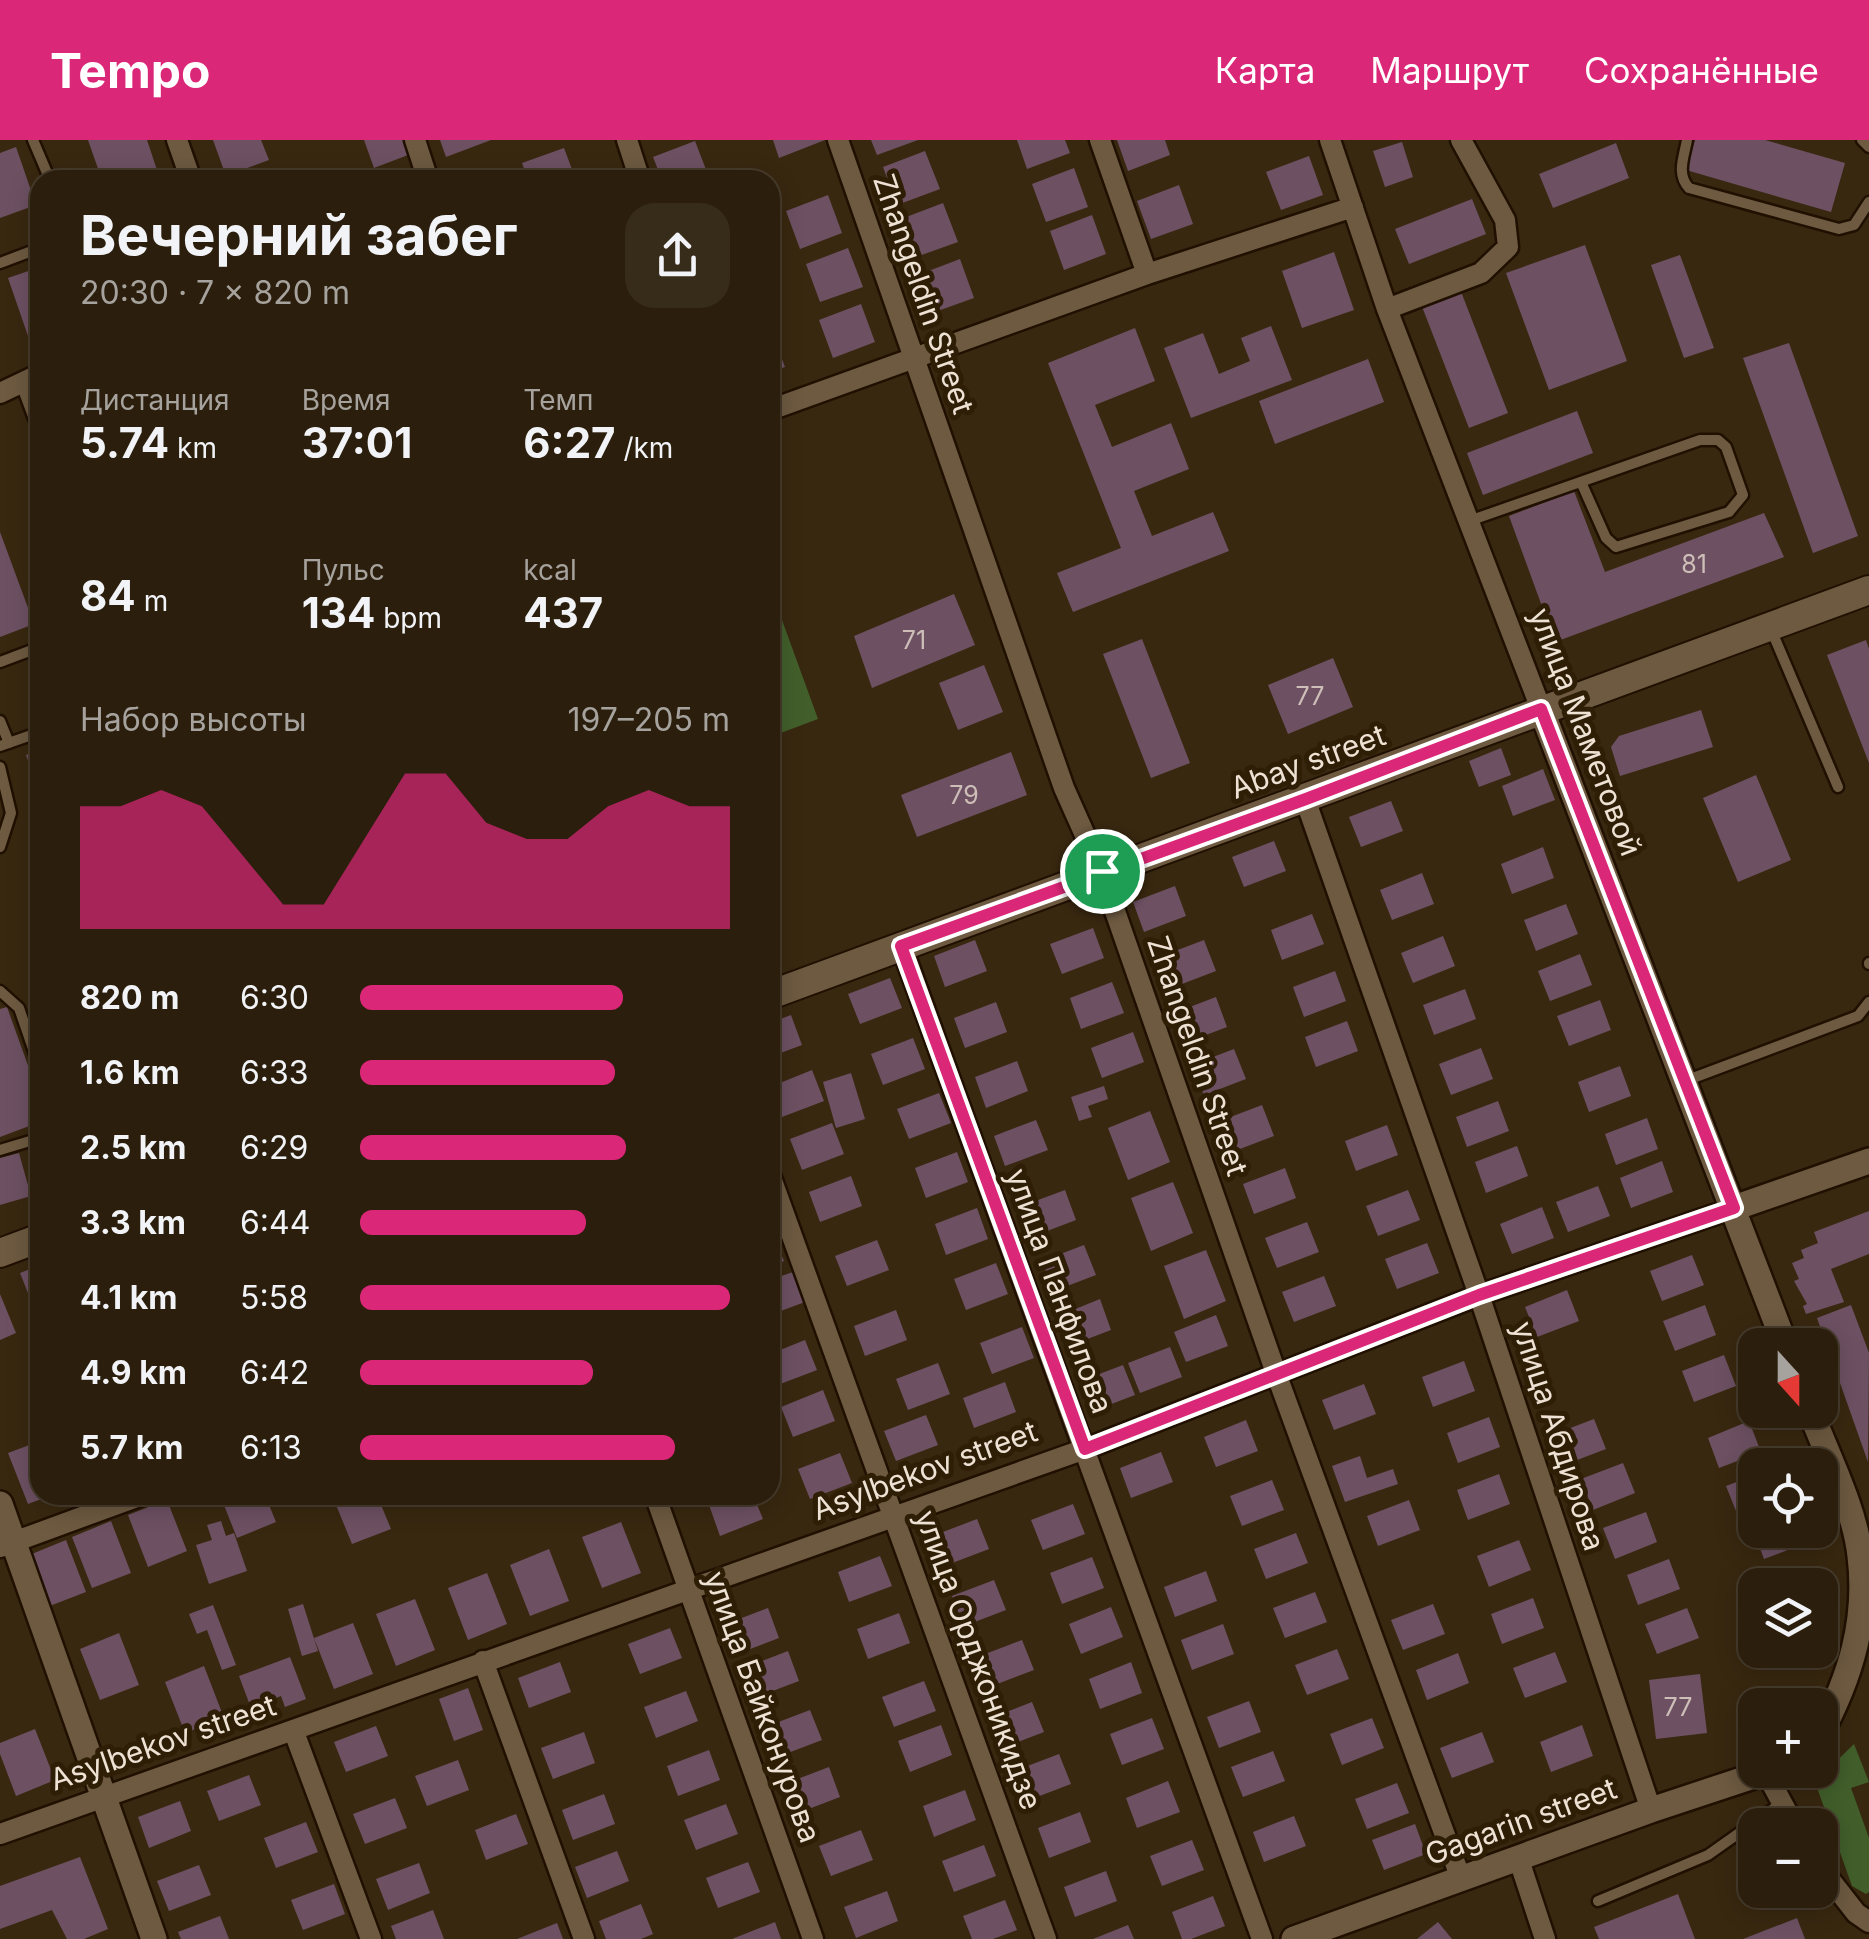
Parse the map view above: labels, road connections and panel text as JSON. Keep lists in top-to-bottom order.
{
  "streets": {
    "main road": ["Abay street"],
    "street": [
      "Zhangeldin Street",
      "улица Маметовой",
      "улица Панфилова",
      "улица Абдирова",
      "Asylbekov street",
      "улица Орджоникидзе",
      "улица Байконурова",
      "Gagarin street"
    ]
  },
  "crossings": [
    ["Zhangeldin Street", "Abay street"],
    ["Zhangeldin Street", "Asylbekov street"],
    ["Zhangeldin Street", "Gagarin street"],
    ["улица Маметовой", "Abay street"],
    ["улица Маметовой", "Asylbekov street"],
    ["Abay street", "улица Панфилова"],
    ["Abay street", "улица Абдирова"],
    ["улица Панфилова", "Asylbekov street"],
    ["улица Абдирова", "Asylbekov street"],
    ["улица Абдирова", "Gagarin street"],
    ["Asylbekov street", "улица Орджоникидзе"],
    ["Asylbekov street", "улица Байконурова"]
  ],
  "house_numbers": [
    "81",
    "71",
    "77",
    "79",
    "77"
  ],
  "north": "bottom",
  "page": {
    "header": "Tempo",
    "nav": ["Карта", "Маршрут", "Сохранённые"],
    "heading": ["Вечерний забег", "20:30 · 7 × 820 m"],
    "stats": [
      ["Дистанция", "5.74 km"],
      ["Время", "37:01"],
      ["Темп", "6:27 /km"],
      ["84 m"],
      ["Пульс", "134 bpm"],
      ["kcal", "437"]
    ],
    "chart": ["Набор высоты", "197–205 m"],
    "list": [
      {
        "name": "820 m",
        "note": "6:30"
      },
      {
        "name": "1.6 km",
        "note": "6:33"
      },
      {
        "name": "2.5 km",
        "note": "6:29"
      },
      {
        "name": "3.3 km",
        "note": "6:44"
      },
      {
        "name": "4.1 km",
        "note": "5:58"
      },
      {
        "name": "4.9 km",
        "note": "6:42"
      },
      {
        "name": "5.7 km",
        "note": "6:13"
      }
    ],
    "map_buttons": ["+", "−"]
  }
}
